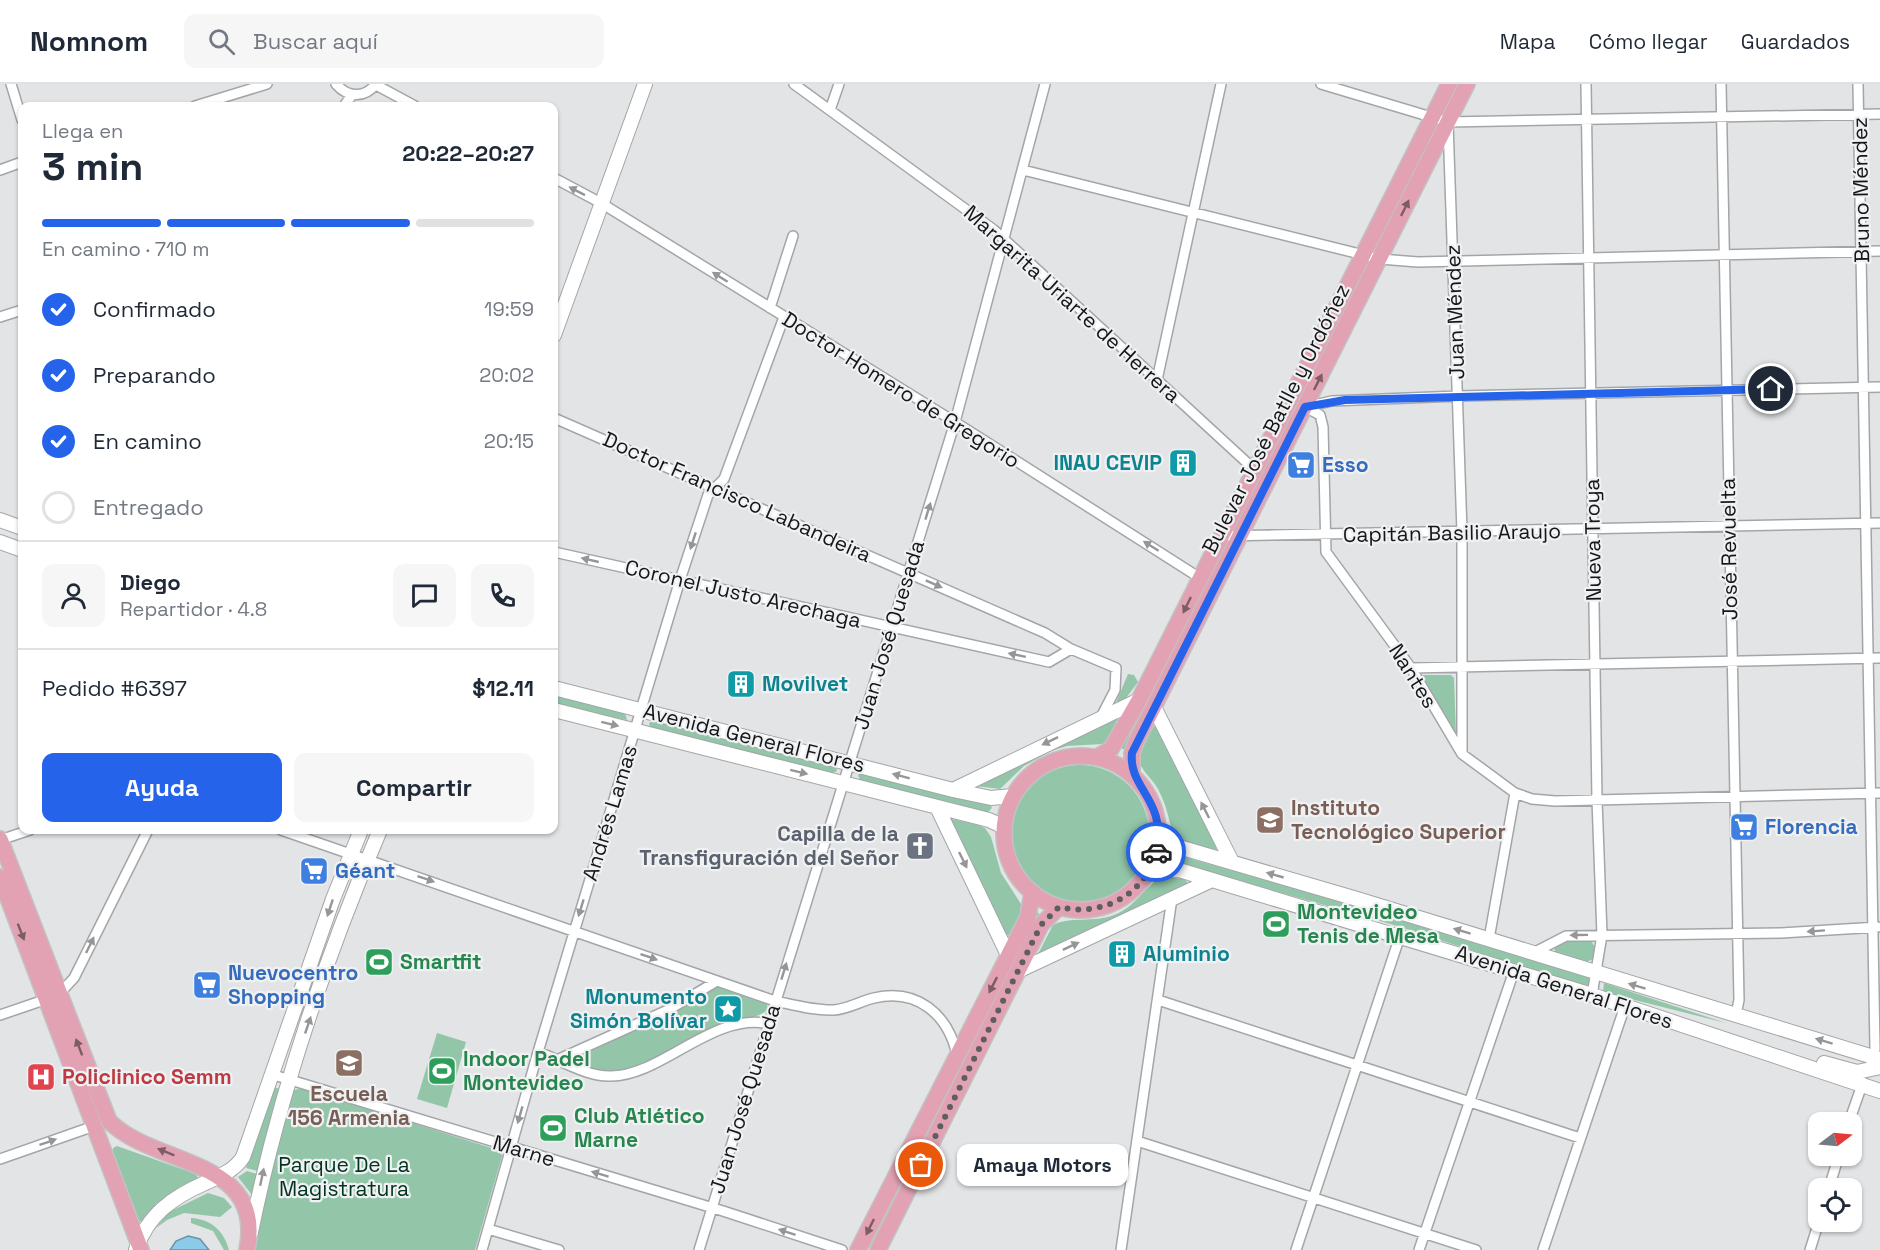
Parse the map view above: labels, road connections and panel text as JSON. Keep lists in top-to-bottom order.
{
  "streets": {
    "main road": ["Bulevar José Batlle y Ordóñez", "Avenida General Flores"],
    "street": [
      "Bruno Méndez",
      "Margarita Uriarte de Herrera",
      "Juan Méndez",
      "Doctor Homero de Gregorio",
      "Doctor Francisco Labandeira",
      "Capitán Basilio Araujo",
      "Nueva Troya",
      "José Revuelta",
      "Coronel Justo Arechaga",
      "Juan José Quesada",
      "Nantes",
      "Andrés Lamas",
      "Marne"
    ]
  },
  "crossings": [
    ["Bruno Méndez", "Capitán Basilio Araujo"],
    ["Bruno Méndez", "Avenida General Flores"],
    ["Margarita Uriarte de Herrera", "Bulevar José Batlle y Ordóñez"],
    ["Margarita Uriarte de Herrera", "Juan José Quesada"],
    ["Juan Méndez", "Bulevar José Batlle y Ordóñez"],
    ["Juan Méndez", "Capitán Basilio Araujo"],
    ["Juan Méndez", "Nantes"],
    ["Doctor Homero de Gregorio", "Bulevar José Batlle y Ordóñez"],
    ["Doctor Homero de Gregorio", "Juan José Quesada"],
    ["Doctor Homero de Gregorio", "Andrés Lamas"],
    ["Bulevar José Batlle y Ordóñez", "Capitán Basilio Araujo"],
    ["Bulevar José Batlle y Ordóñez", "Nantes"],
    ["Bulevar José Batlle y Ordóñez", "Avenida General Flores"],
    ["Doctor Francisco Labandeira", "Coronel Justo Arechaga"],
    ["Doctor Francisco Labandeira", "Juan José Quesada"],
    ["Doctor Francisco Labandeira", "Andrés Lamas"],
    ["Capitán Basilio Araujo", "Nueva Troya"],
    ["Capitán Basilio Araujo", "José Revuelta"],
    ["Capitán Basilio Araujo", "Nantes"],
    ["Nueva Troya", "Avenida General Flores"],
    ["José Revuelta", "Avenida General Flores"],
    ["Coronel Justo Arechaga", "Juan José Quesada"],
    ["Coronel Justo Arechaga", "Andrés Lamas"],
    ["Juan José Quesada", "Avenida General Flores"],
    ["Juan José Quesada", "Marne"],
    ["Avenida General Flores", "Andrés Lamas"],
    ["Andrés Lamas", "Marne"]
  ],
  "one_way": [
    "Doctor Homero de Gregorio",
    "Coronel Justo Arechaga",
    "Andrés Lamas",
    "Marne"
  ],
  "parks": ["Parque De La Magistratura"],
  "places": {
    "building": ["INAU CEVIP", "Movilvet", "Aluminio"],
    "supermarket": [
      "Esso",
      "Florencia",
      "Géant",
      "Nuevocentro Shopping"
    ],
    "school or university": ["Instituto Tecnológico Superior", "Escuela 156 Armenia"],
    "church": ["Capilla de la Transfiguración del Señor"],
    "sports": [
      "Montevideo Tenis de Mesa",
      "Smartfit",
      "Indoor Padel Montevideo",
      "Club Atlético Marne"
    ],
    "place": ["Monumento Simón Bolívar"],
    "hospital": ["Policlinico Semm"],
    "other": ["Amaya Motors"]
  },
  "north": "right",
  "page": {
    "header": "Nomnom",
    "search": "Buscar aquí",
    "nav": ["Mapa", "Cómo llegar", "Guardados"],
    "heading": ["3 min", "Llega en", "20:22–20:27"],
    "panel": [
      "Diego",
      "Repartidor · 4.8",
      "Pedido #6397",
      "$12.11"
    ],
    "bar": "En camino · 710 m",
    "list": [
      ["Confirmado", "19:59"],
      ["Preparando", "20:02"],
      ["En camino", "20:15"],
      "Entregado"
    ],
    "buttons": ["Ayuda", "Compartir"],
    "bubble": "Amaya Motors"
  }
}
